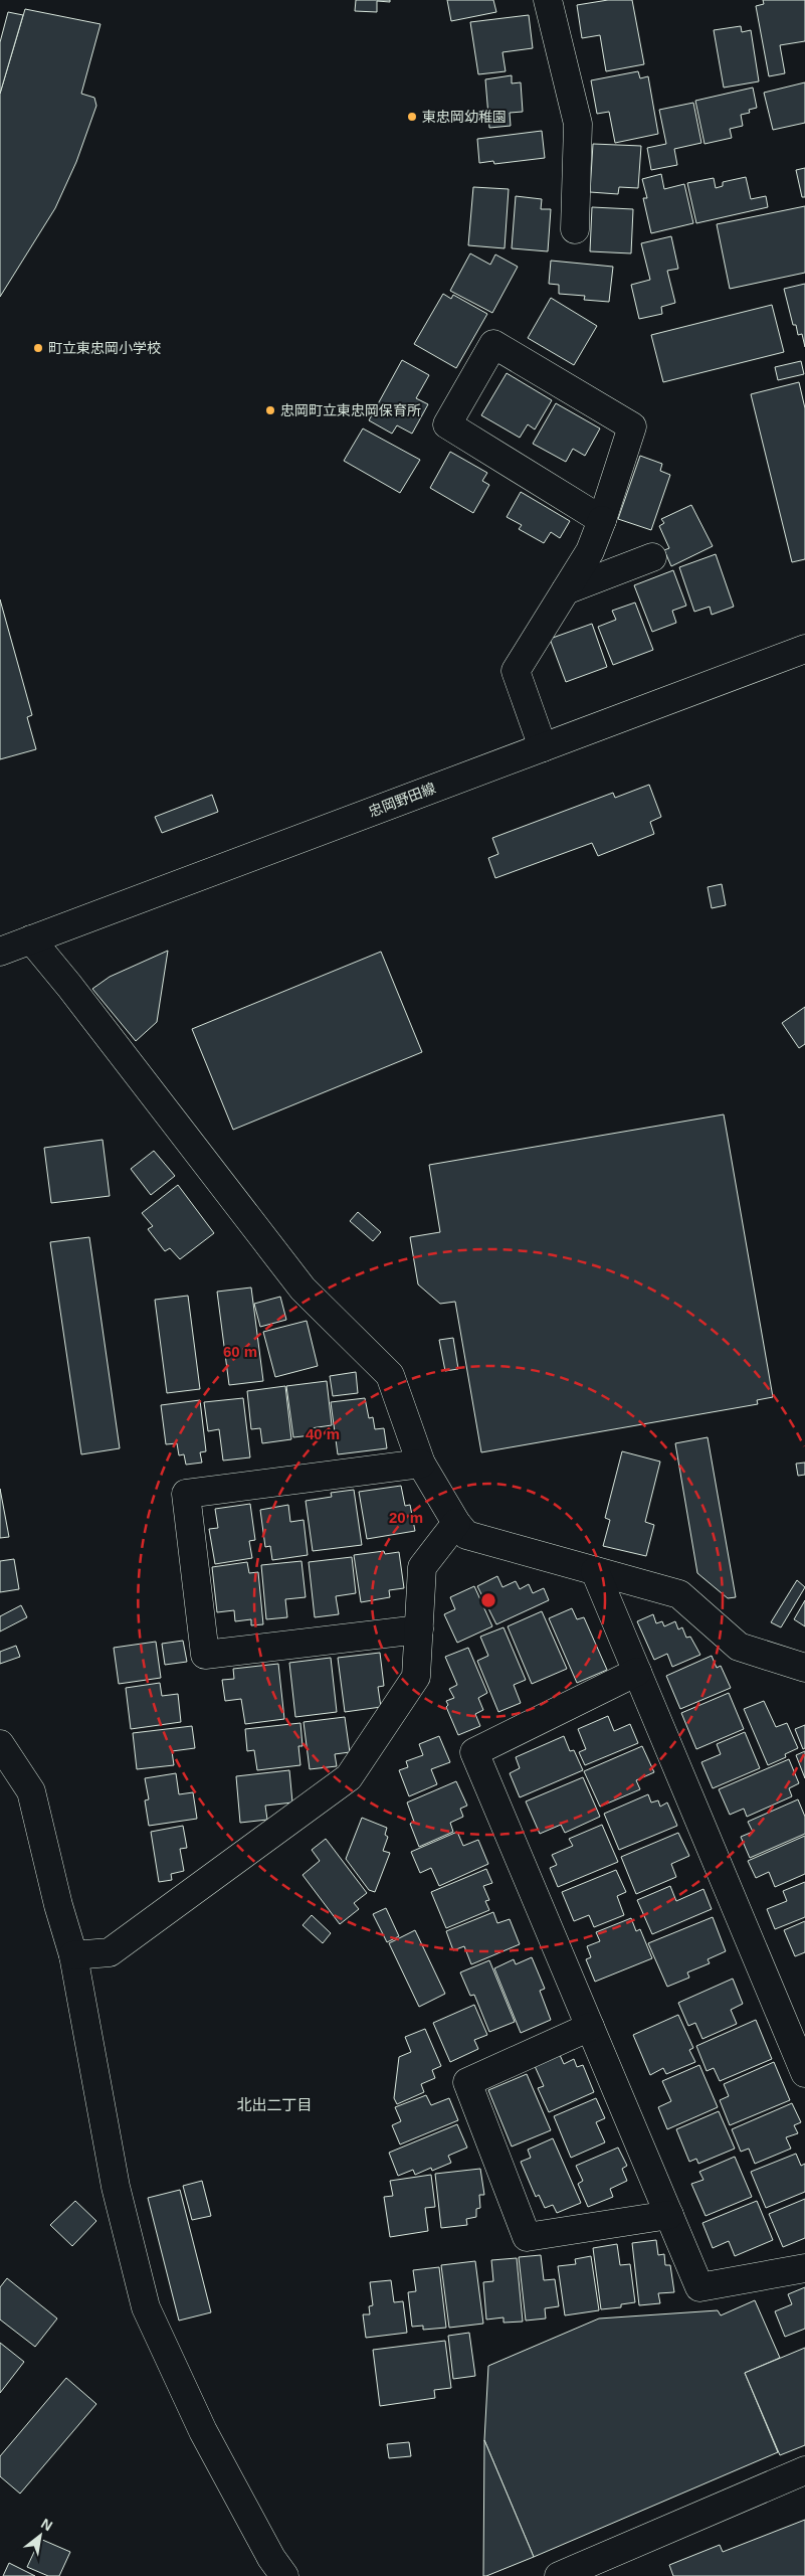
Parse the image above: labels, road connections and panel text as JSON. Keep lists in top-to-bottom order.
{
  "streets": {
    "street": ["忠岡野田線"]
  },
  "districts": ["北出二丁目"],
  "places": ["東忠岡幼稚園", "町立東忠岡小学校", "忠岡町立東忠岡保育所"],
  "north": "top right",
  "rings": ["60 m", "40 m", "20 m"]
}
